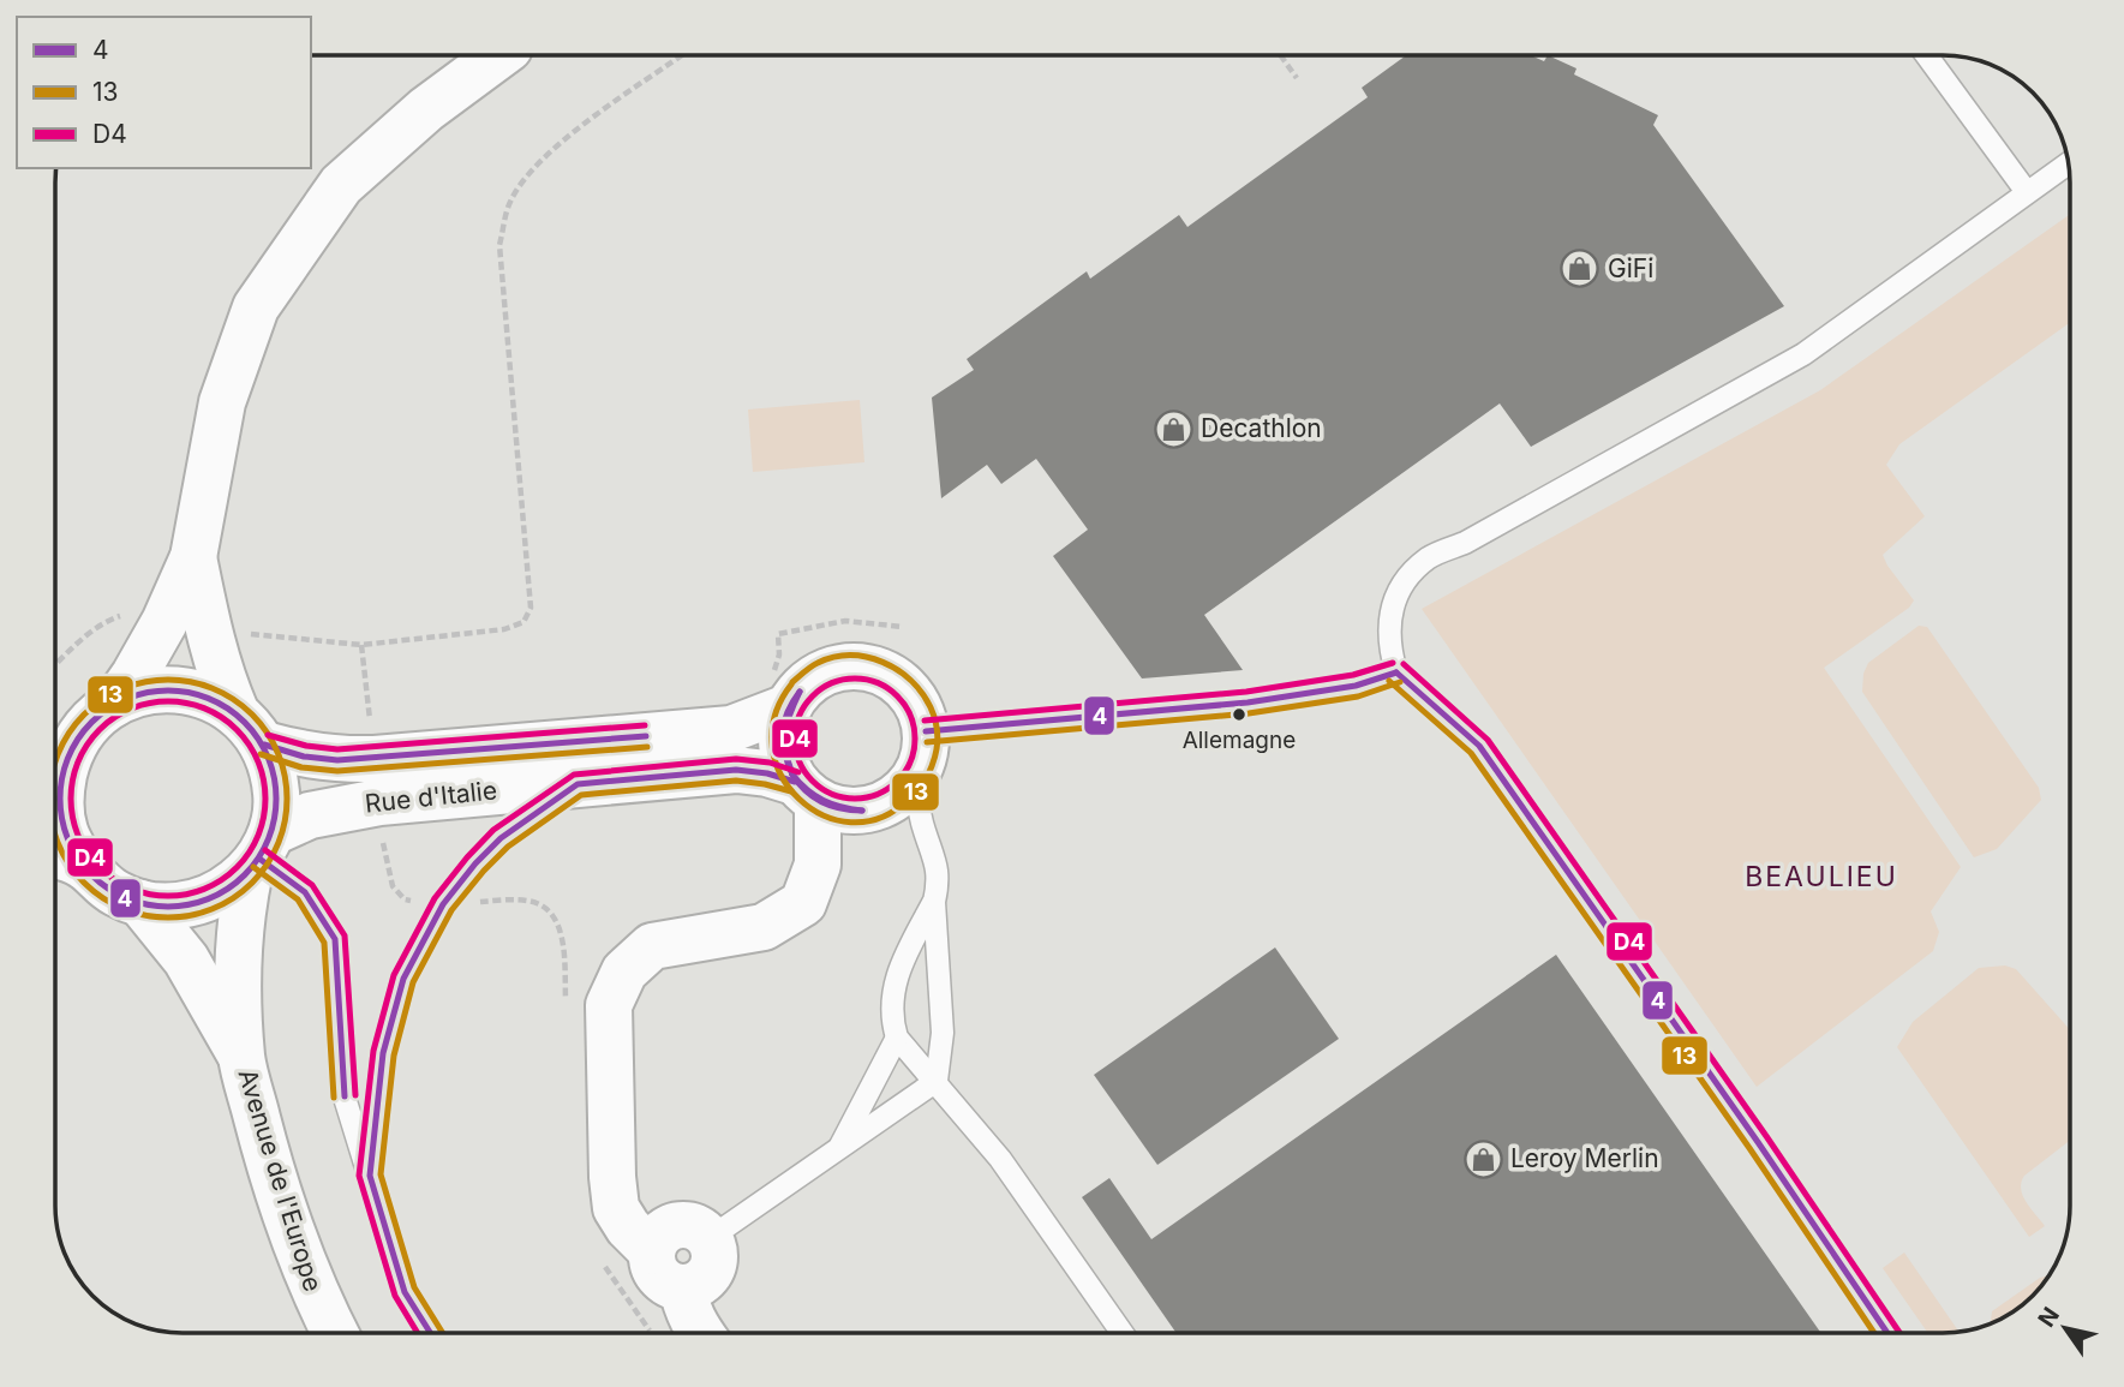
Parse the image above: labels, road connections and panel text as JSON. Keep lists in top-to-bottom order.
{
  "streets": {
    "street": ["Rue d'Italie", "Avenue de l'Europe"]
  },
  "crossings": [
    ["Rue d'Italie", "Avenue de l'Europe"]
  ],
  "districts": ["BEAULIEU"],
  "places": {
    "shop": ["GiFi", "Decathlon", "Leroy Merlin"],
    "other": ["Allemagne"]
  },
  "lines": ["transit line 13", "transit line D4", "transit line 4"],
  "legend": ["4", "13", "D4"],
  "north": "top left"
}
